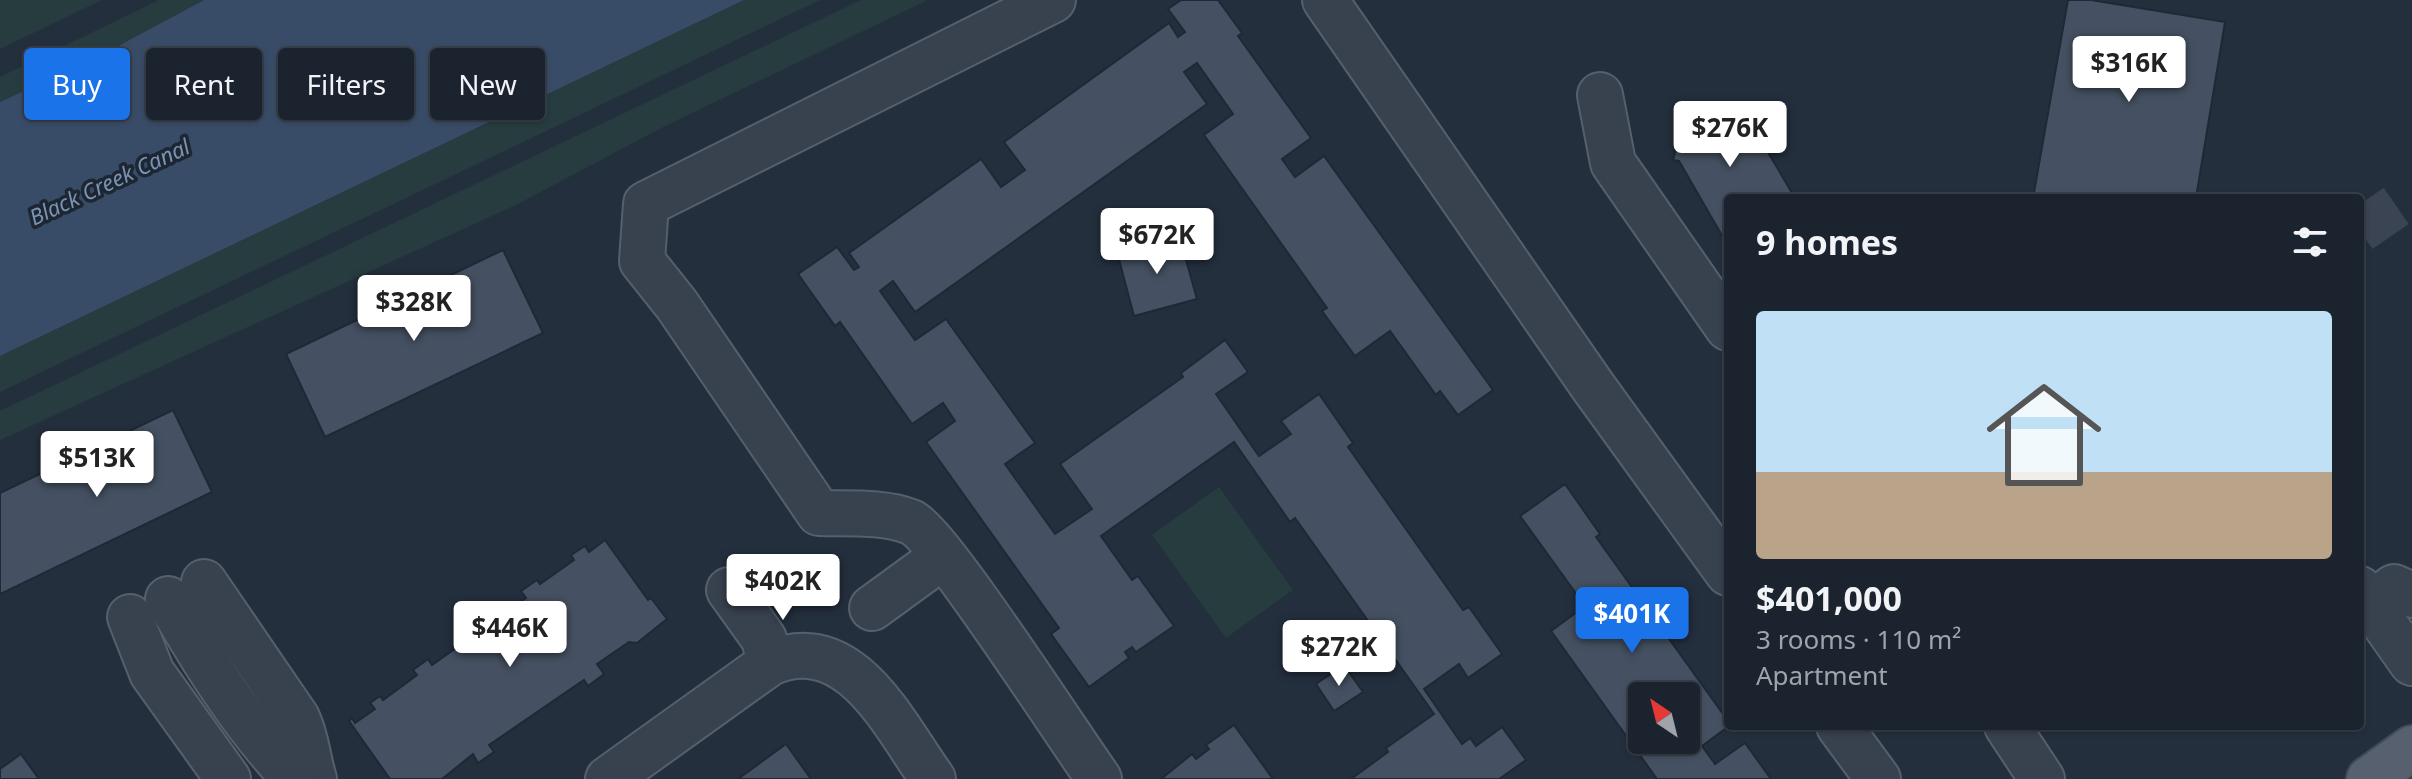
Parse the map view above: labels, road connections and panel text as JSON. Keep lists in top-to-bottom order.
{
  "water": ["Black Creek Canal"],
  "north": "top left",
  "page": {
    "price": [
      "$316K",
      "$276K",
      "$672K",
      "$328K",
      "$513K",
      "$402K",
      "$401K",
      "$446K",
      "$272K"
    ],
    "chip": [
      "Buy",
      "Rent",
      "Filters",
      "New"
    ],
    "heading": "9 homes",
    "list": [
      {
        "name": "$401,000",
        "note": "3 rooms · 110 m² · Apartment"
      }
    ]
  }
}
